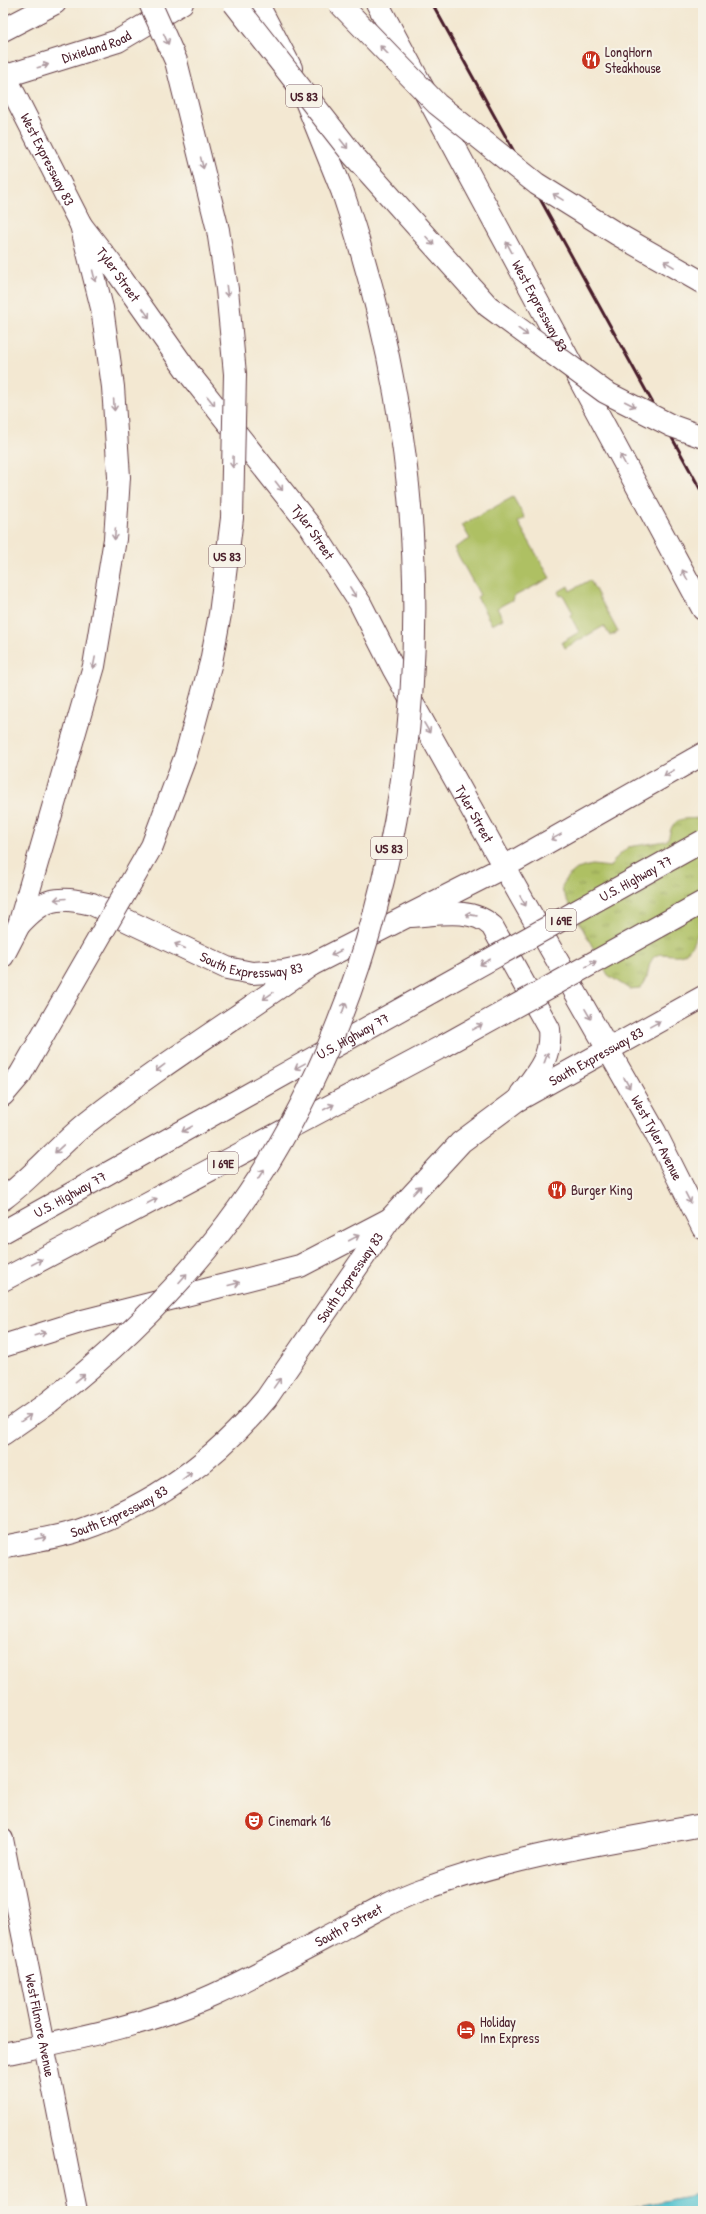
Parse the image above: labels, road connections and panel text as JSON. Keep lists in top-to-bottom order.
{
  "streets": {
    "main road": [
      "Dixieland Road",
      "US 83",
      "West Expressway 83",
      "Tyler Street",
      "U.S. Highway 77",
      "I 69E",
      "South Expressway 83",
      "West Tyler Avenue",
      "South P Street"
    ],
    "street": ["West Filmore Avenue"]
  },
  "crossings": [
    ["Dixieland Road", "West Expressway 83"],
    ["West Expressway 83", "Tyler Street"],
    ["Tyler Street", "South Expressway 83"],
    ["Tyler Street", "West Tyler Avenue"],
    ["South Expressway 83", "West Tyler Avenue"],
    ["South P Street", "West Filmore Avenue"]
  ],
  "one_way": ["Tyler Street", "West Tyler Avenue"],
  "places": {
    "restaurant": ["LongHorn Steakhouse", "Burger King"],
    "theatre": ["Cinemark 16"],
    "hotel": ["Holiday Inn Express"]
  }
}
